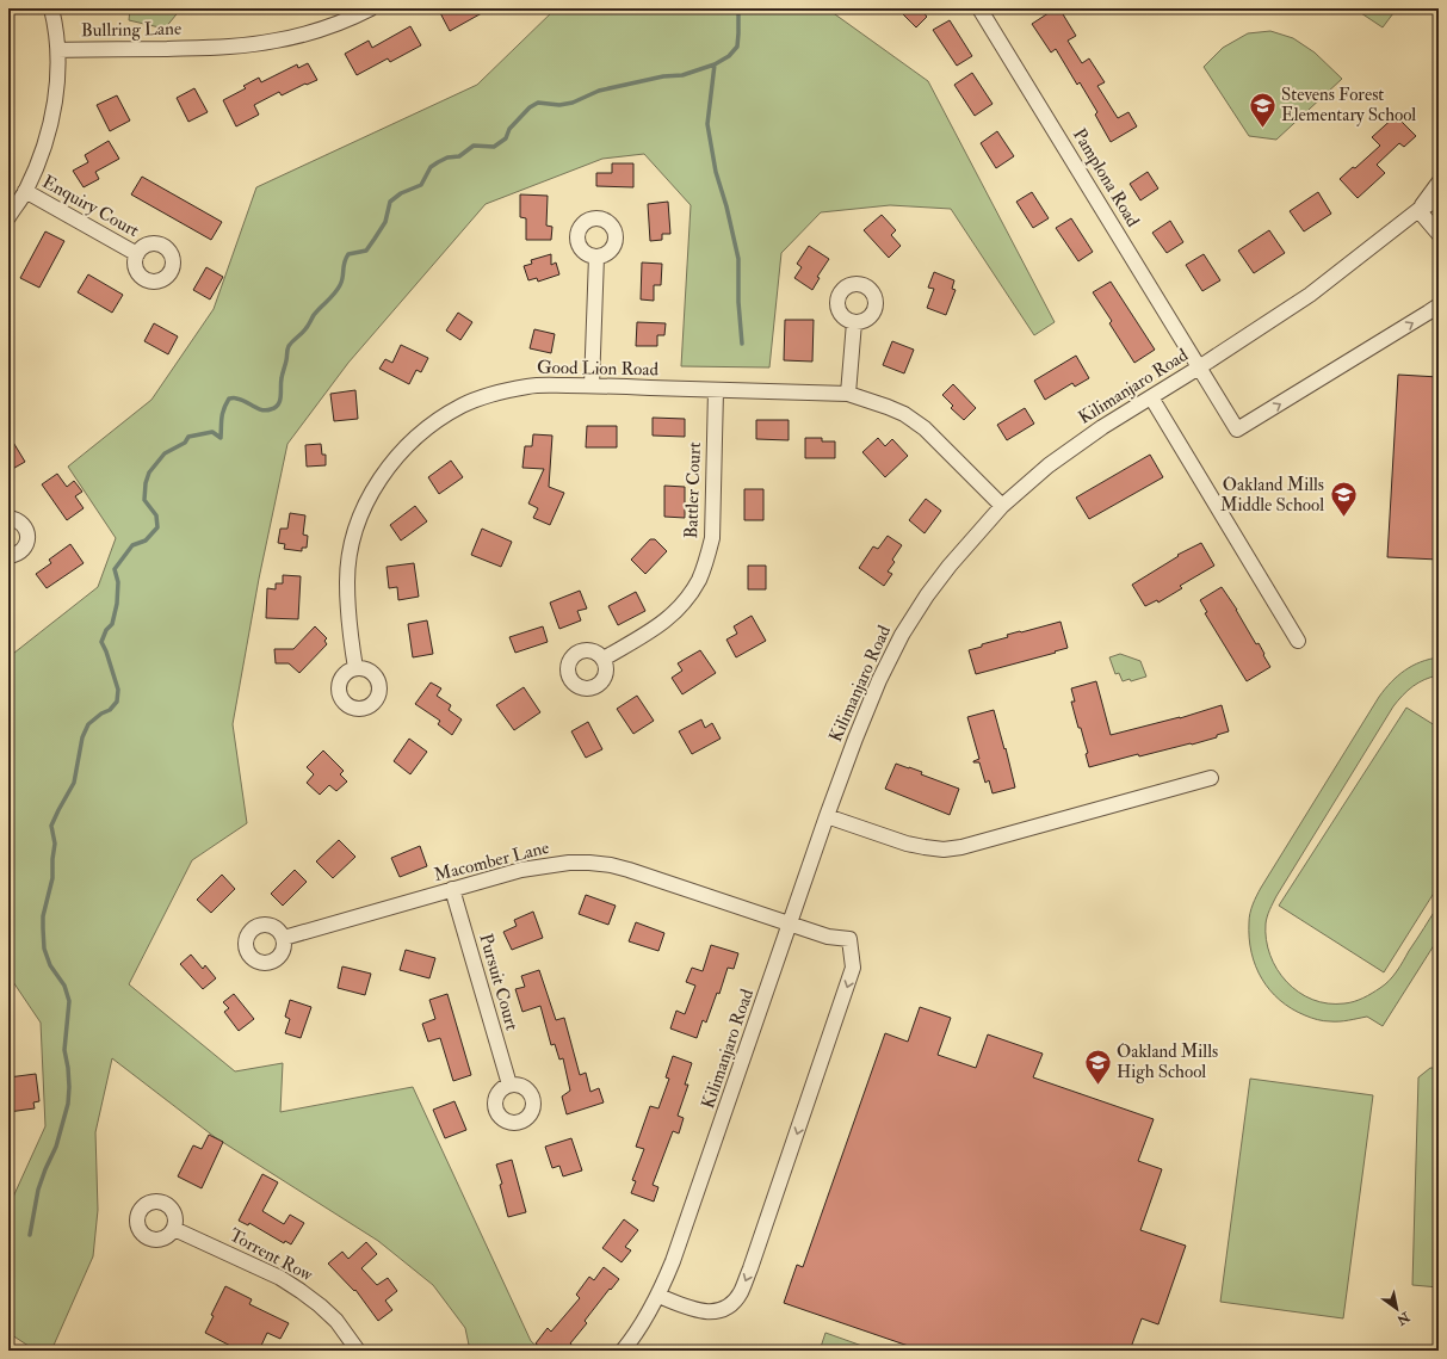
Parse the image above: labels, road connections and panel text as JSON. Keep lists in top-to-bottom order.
{
  "streets": {
    "street": [
      "Bullring Lane",
      "Pamplona Road",
      "Enquiry Court",
      "Good Lion Road",
      "Kilimanjaro Road",
      "Battler Court",
      "Macomber Lane",
      "Pursuit Court",
      "Torrent Row"
    ]
  },
  "crossings": [
    ["Pamplona Road", "Kilimanjaro Road"],
    ["Good Lion Road", "Kilimanjaro Road"],
    ["Good Lion Road", "Battler Court"],
    ["Kilimanjaro Road", "Macomber Lane"],
    ["Macomber Lane", "Pursuit Court"]
  ],
  "places": {
    "school or university": ["Stevens Forest Elementary School", "Oakland Mills Middle School", "Oakland Mills High School"]
  },
  "north": "bottom right"
}
